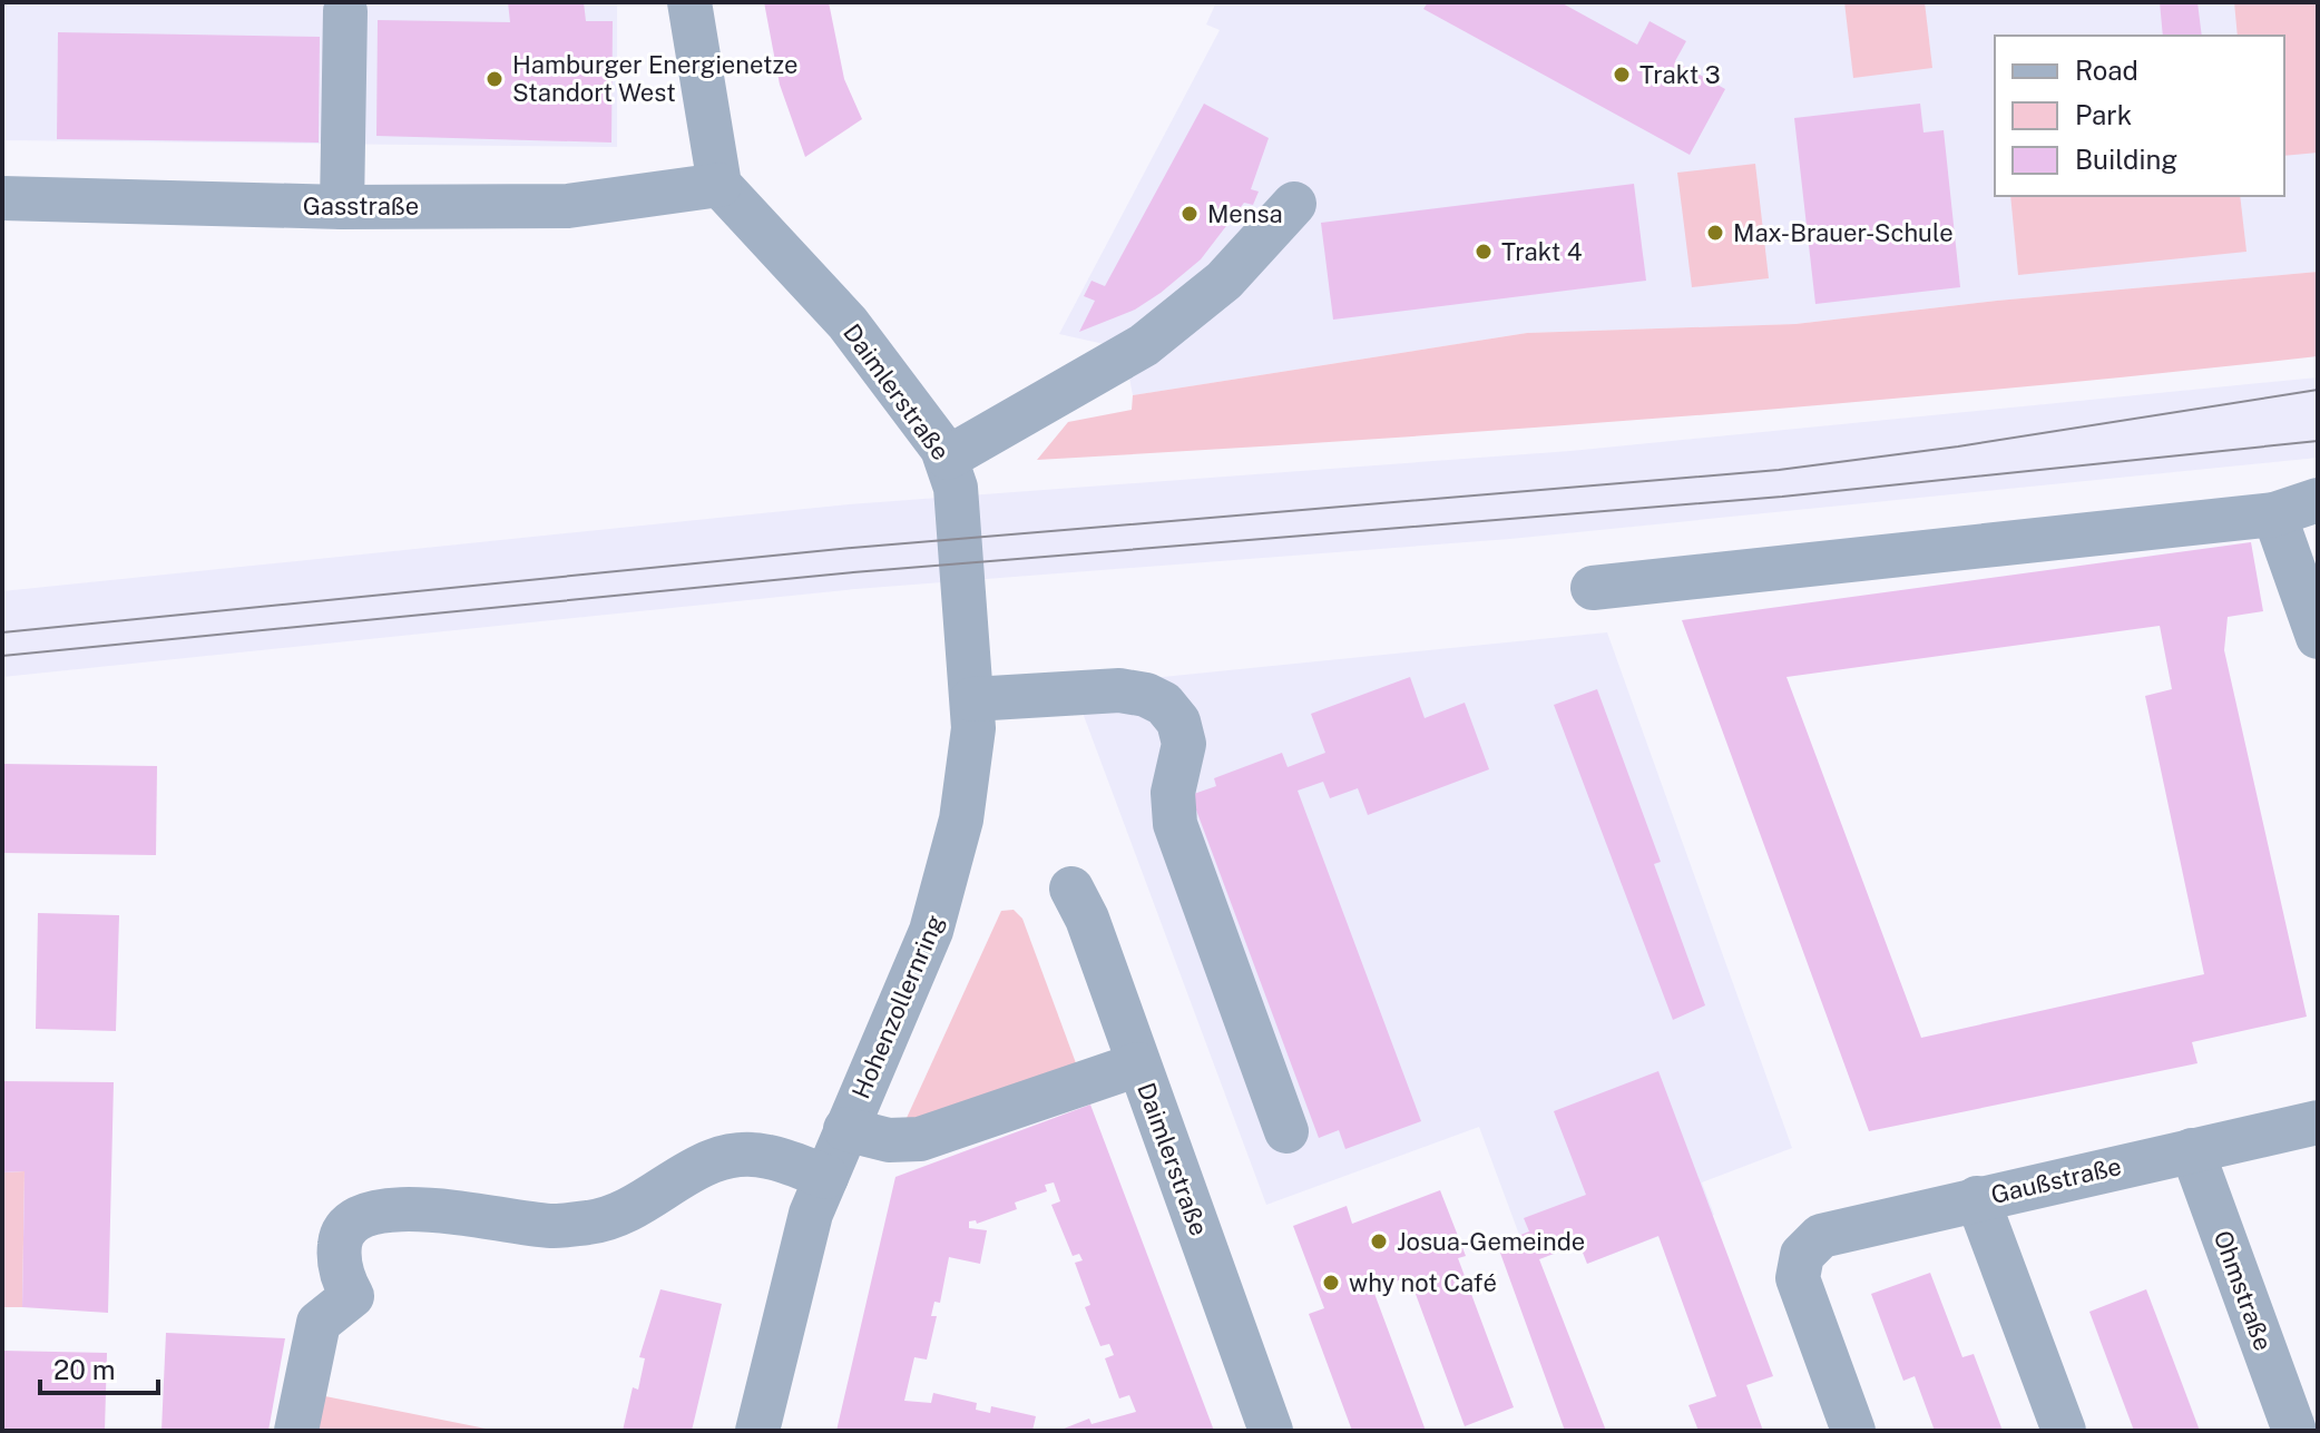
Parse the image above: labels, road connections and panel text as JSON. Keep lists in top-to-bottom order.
{
  "streets": {
    "street": [
      "Gasstraße",
      "Daimlerstraße",
      "Hohenzollernring",
      "Gaußstraße",
      "Ohmstraße"
    ]
  },
  "crossings": [
    ["Gasstraße", "Daimlerstraße"],
    ["Daimlerstraße", "Hohenzollernring"],
    ["Gaußstraße", "Ohmstraße"]
  ],
  "places": [
    "Trakt 3",
    "Hamburger Energienetze Standort West",
    "Mensa",
    "Max-Brauer-Schule",
    "Trakt 4",
    "Josua-Gemeinde",
    "why not Café"
  ],
  "legend": ["Road", "Park", "Building"],
  "scale_bar": "20 m"
}
